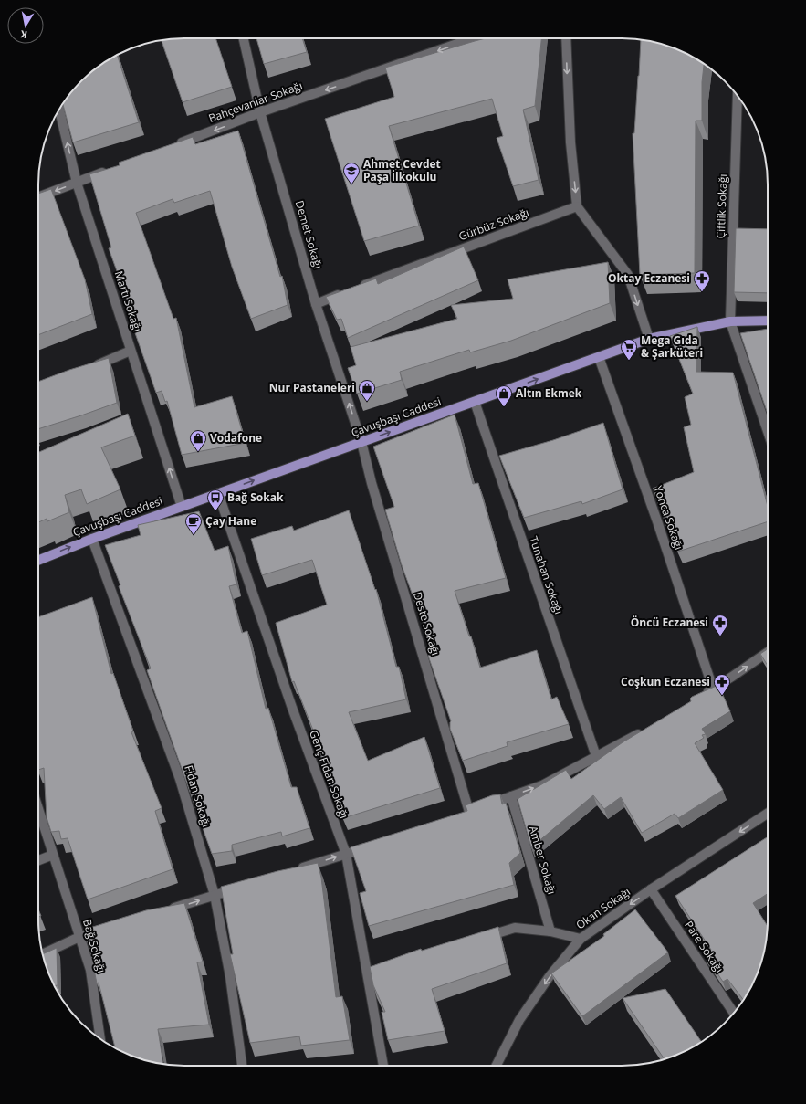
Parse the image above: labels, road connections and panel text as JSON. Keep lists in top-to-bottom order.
{
  "streets": {
    "main road": ["Çavuşbaşı Caddesi"],
    "street": [
      "Bahçevanlar Sokağı",
      "Çiftlik Sokağı",
      "Gürbüz Sokağı",
      "Demet Sokağı",
      "Martı Sokağı",
      "Yonca Sokağı",
      "Tunahan Sokağı",
      "Deste Sokağı",
      "Genç Fidan Sokağı",
      "Fidan Sokağı",
      "Amber Sokağı",
      "Okan Sokağı",
      "Bağ Sokağı",
      "Pare Sokağı"
    ]
  },
  "crossings": [
    ["Bahçevanlar Sokağı", "Demet Sokağı"],
    ["Çiftlik Sokağı", "Çavuşbaşı Caddesi"],
    ["Gürbüz Sokağı", "Demet Sokağı"],
    ["Demet Sokağı", "Çavuşbaşı Caddesi"],
    ["Demet Sokağı", "Deste Sokağı"],
    ["Martı Sokağı", "Çavuşbaşı Caddesi"],
    ["Çavuşbaşı Caddesi", "Yonca Sokağı"],
    ["Çavuşbaşı Caddesi", "Tunahan Sokağı"],
    ["Çavuşbaşı Caddesi", "Deste Sokağı"],
    ["Çavuşbaşı Caddesi", "Genç Fidan Sokağı"],
    ["Çavuşbaşı Caddesi", "Fidan Sokağı"],
    ["Deste Sokağı", "Amber Sokağı"],
    ["Okan Sokağı", "Pare Sokağı"]
  ],
  "one_way": [
    "Bahçevanlar Sokağı",
    "Martı Sokağı",
    "Çavuşbaşı Caddesi",
    "Okan Sokağı"
  ],
  "places": {
    "school or university": ["Ahmet Cevdet Paşa İlkokulu"],
    "pharmacy": ["Oktay Eczanesi", "Öncü Eczanesi", "Coşkun Eczanesi"],
    "supermarket": ["Mega Gıda & Şarküteri"],
    "shop": ["Nur Pastaneleri", "Altın Ekmek", "Vodafone"],
    "bus stop": ["Bağ Sokak"],
    "cafe": ["Çay Hane"]
  },
  "north": "bottom"
}
